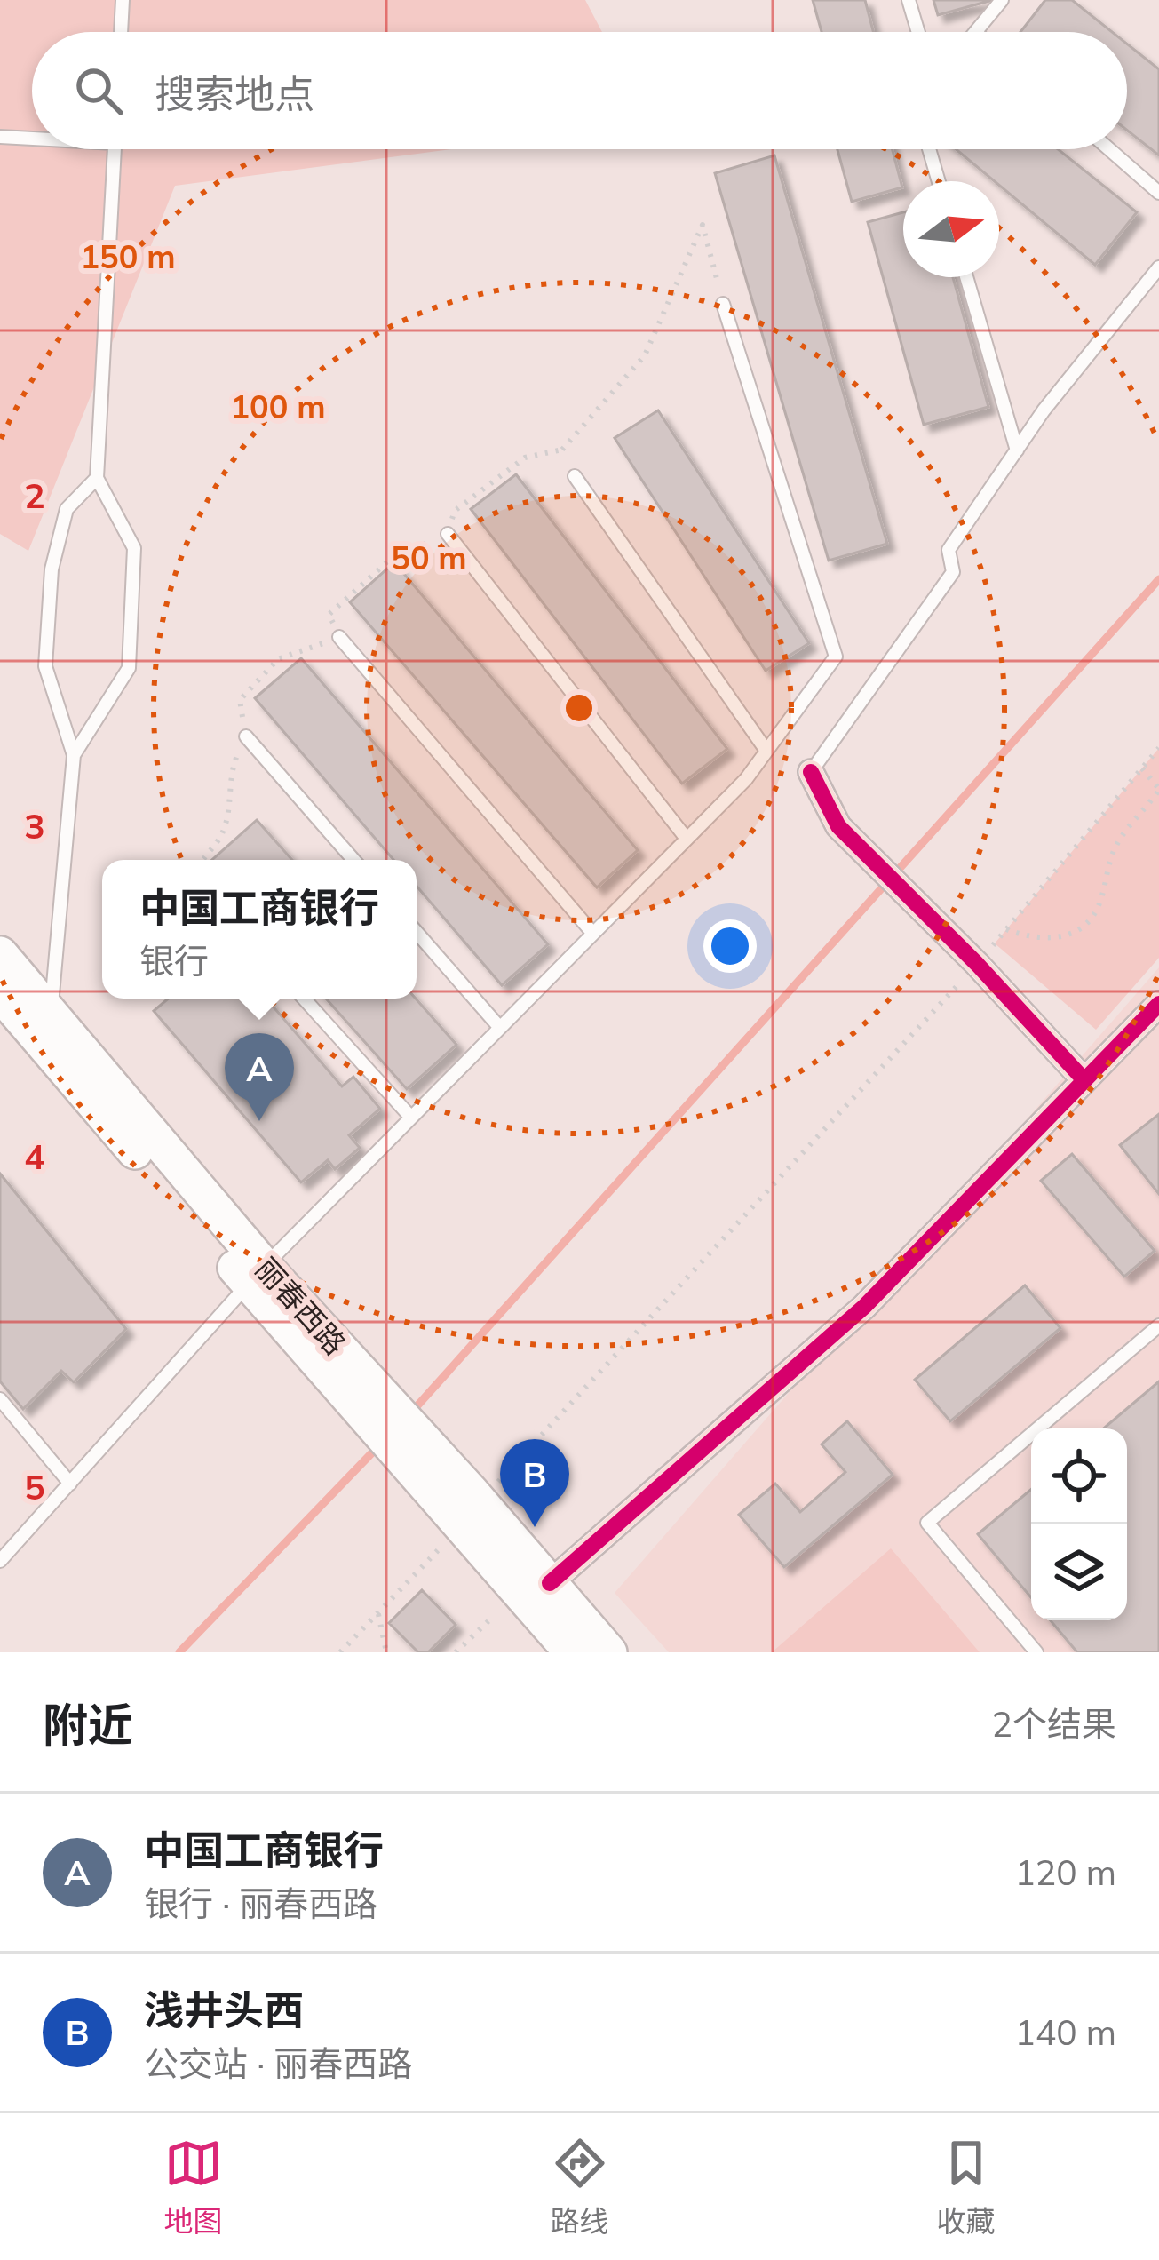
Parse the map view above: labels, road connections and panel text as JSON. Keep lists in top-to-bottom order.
{
  "streets": {
    "main road": ["丽春西路"]
  },
  "north": "right",
  "page": {
    "search": "搜索地点",
    "popup": ["中国工商银行", "银行"],
    "pins": ["A", "B"],
    "heading": ["附近", "2个结果"],
    "list": [
      {
        "mark": "A",
        "name": "中国工商银行",
        "note": "银行 · 丽春西路",
        "value": "120 m"
      },
      {
        "mark": "B",
        "name": "浅井头西",
        "note": "公交站 · 丽春西路",
        "value": "140 m"
      }
    ],
    "nav": ["地图", "路线", "收藏"]
  },
  "grid": {
    "rows": [
      "2",
      "3",
      "4",
      "5"
    ]
  },
  "rings": ["150 m", "100 m", "50 m"]
}
